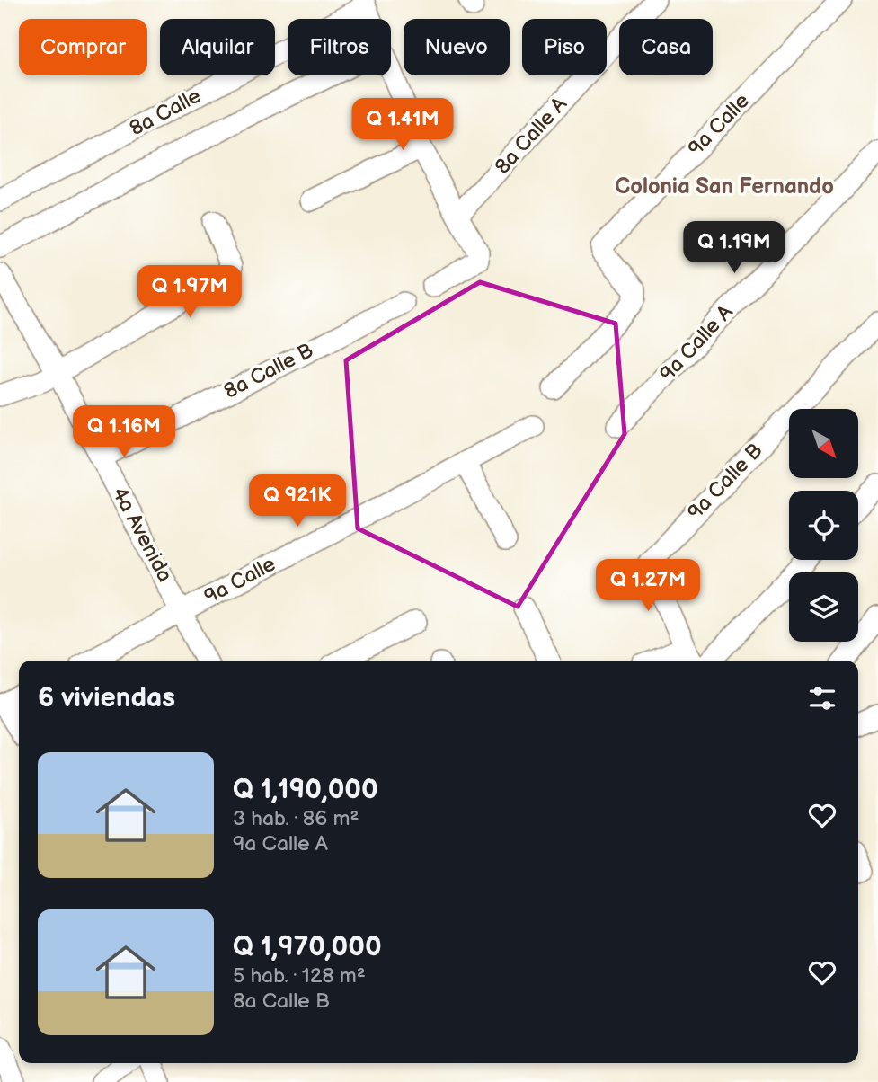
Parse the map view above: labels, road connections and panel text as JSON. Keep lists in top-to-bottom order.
{
  "streets": {
    "street": [
      "8a Calle",
      "9a Calle",
      "8a Calle A",
      "9a Calle A",
      "8a Calle B",
      "9a Calle B",
      "4a Avenida"
    ]
  },
  "crossings": [
    ["9a Calle", "4a Avenida"],
    ["8a Calle B", "4a Avenida"]
  ],
  "districts": ["Colonia San Fernando"],
  "north": "bottom right",
  "page": {
    "chip": [
      "Comprar",
      "Alquilar",
      "Filtros",
      "Nuevo",
      "Piso",
      "Casa"
    ],
    "price": [
      "Q 1.41M",
      "Q 1.19M",
      "Q 1.97M",
      "Q 1.16M",
      "Q 921K",
      "Q 1.27M"
    ],
    "heading": "6 viviendas",
    "list": [
      {
        "name": "Q 1,190,000",
        "note": "3 hab. · 86 m² · 9a Calle A"
      },
      {
        "name": "Q 1,970,000",
        "note": "5 hab. · 128 m² · 8a Calle B"
      }
    ]
  }
}
